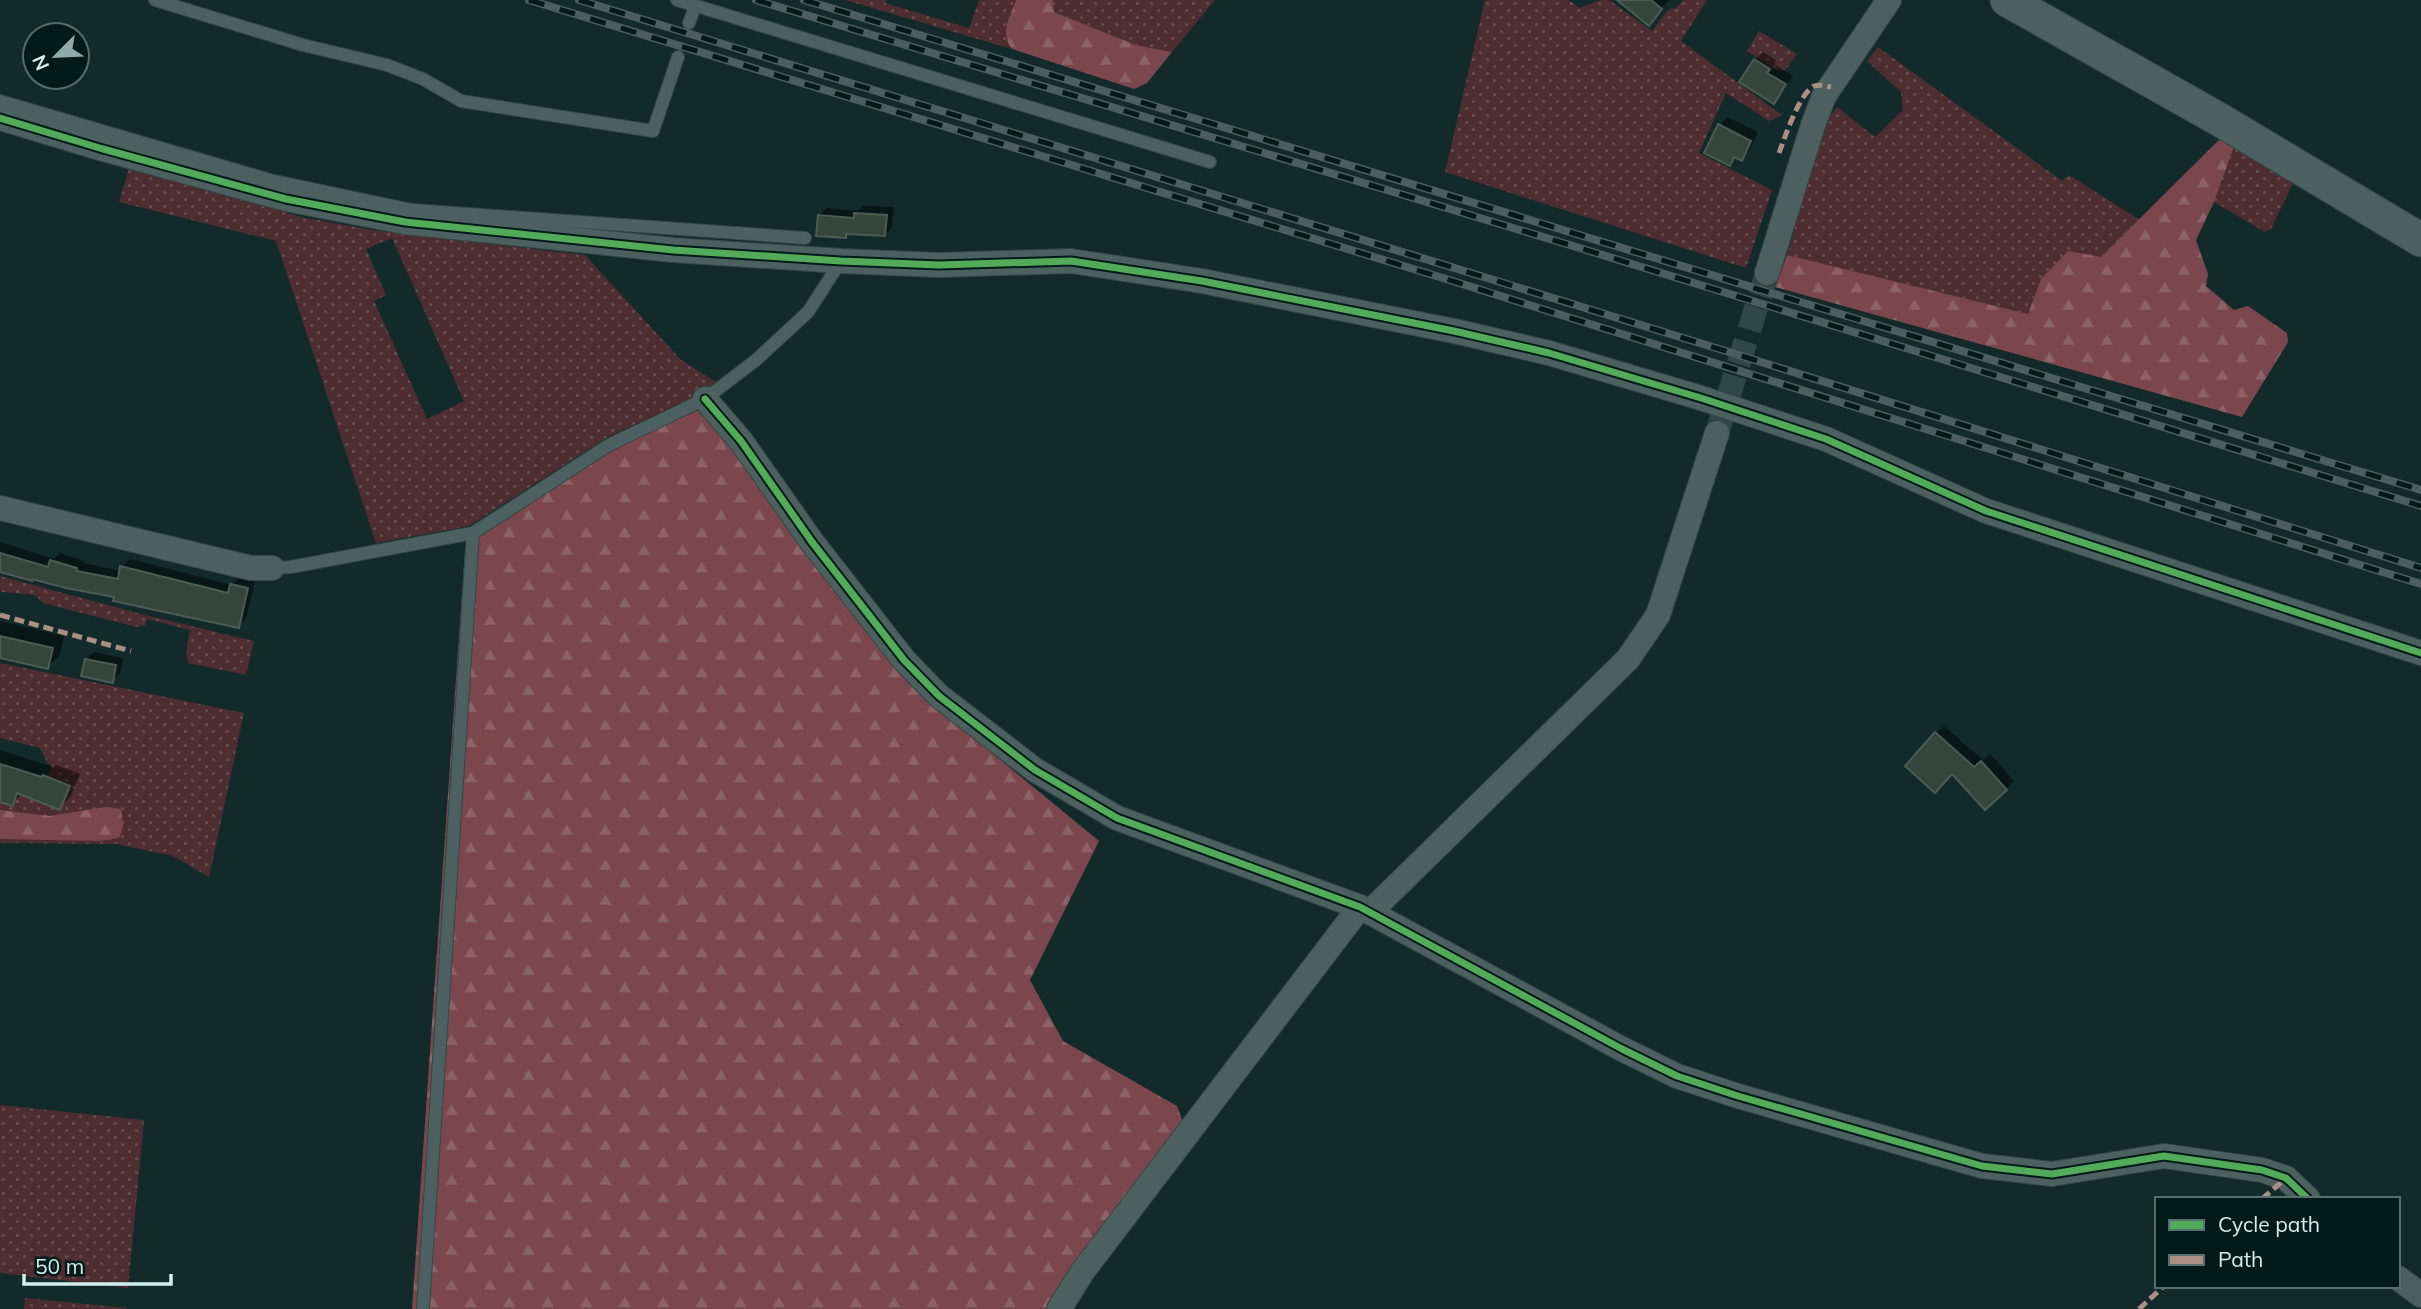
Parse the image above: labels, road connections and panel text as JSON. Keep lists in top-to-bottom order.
{
  "legend": ["Cycle path", "Path"],
  "scale_bar": "50 m",
  "north": "bottom left"
}
